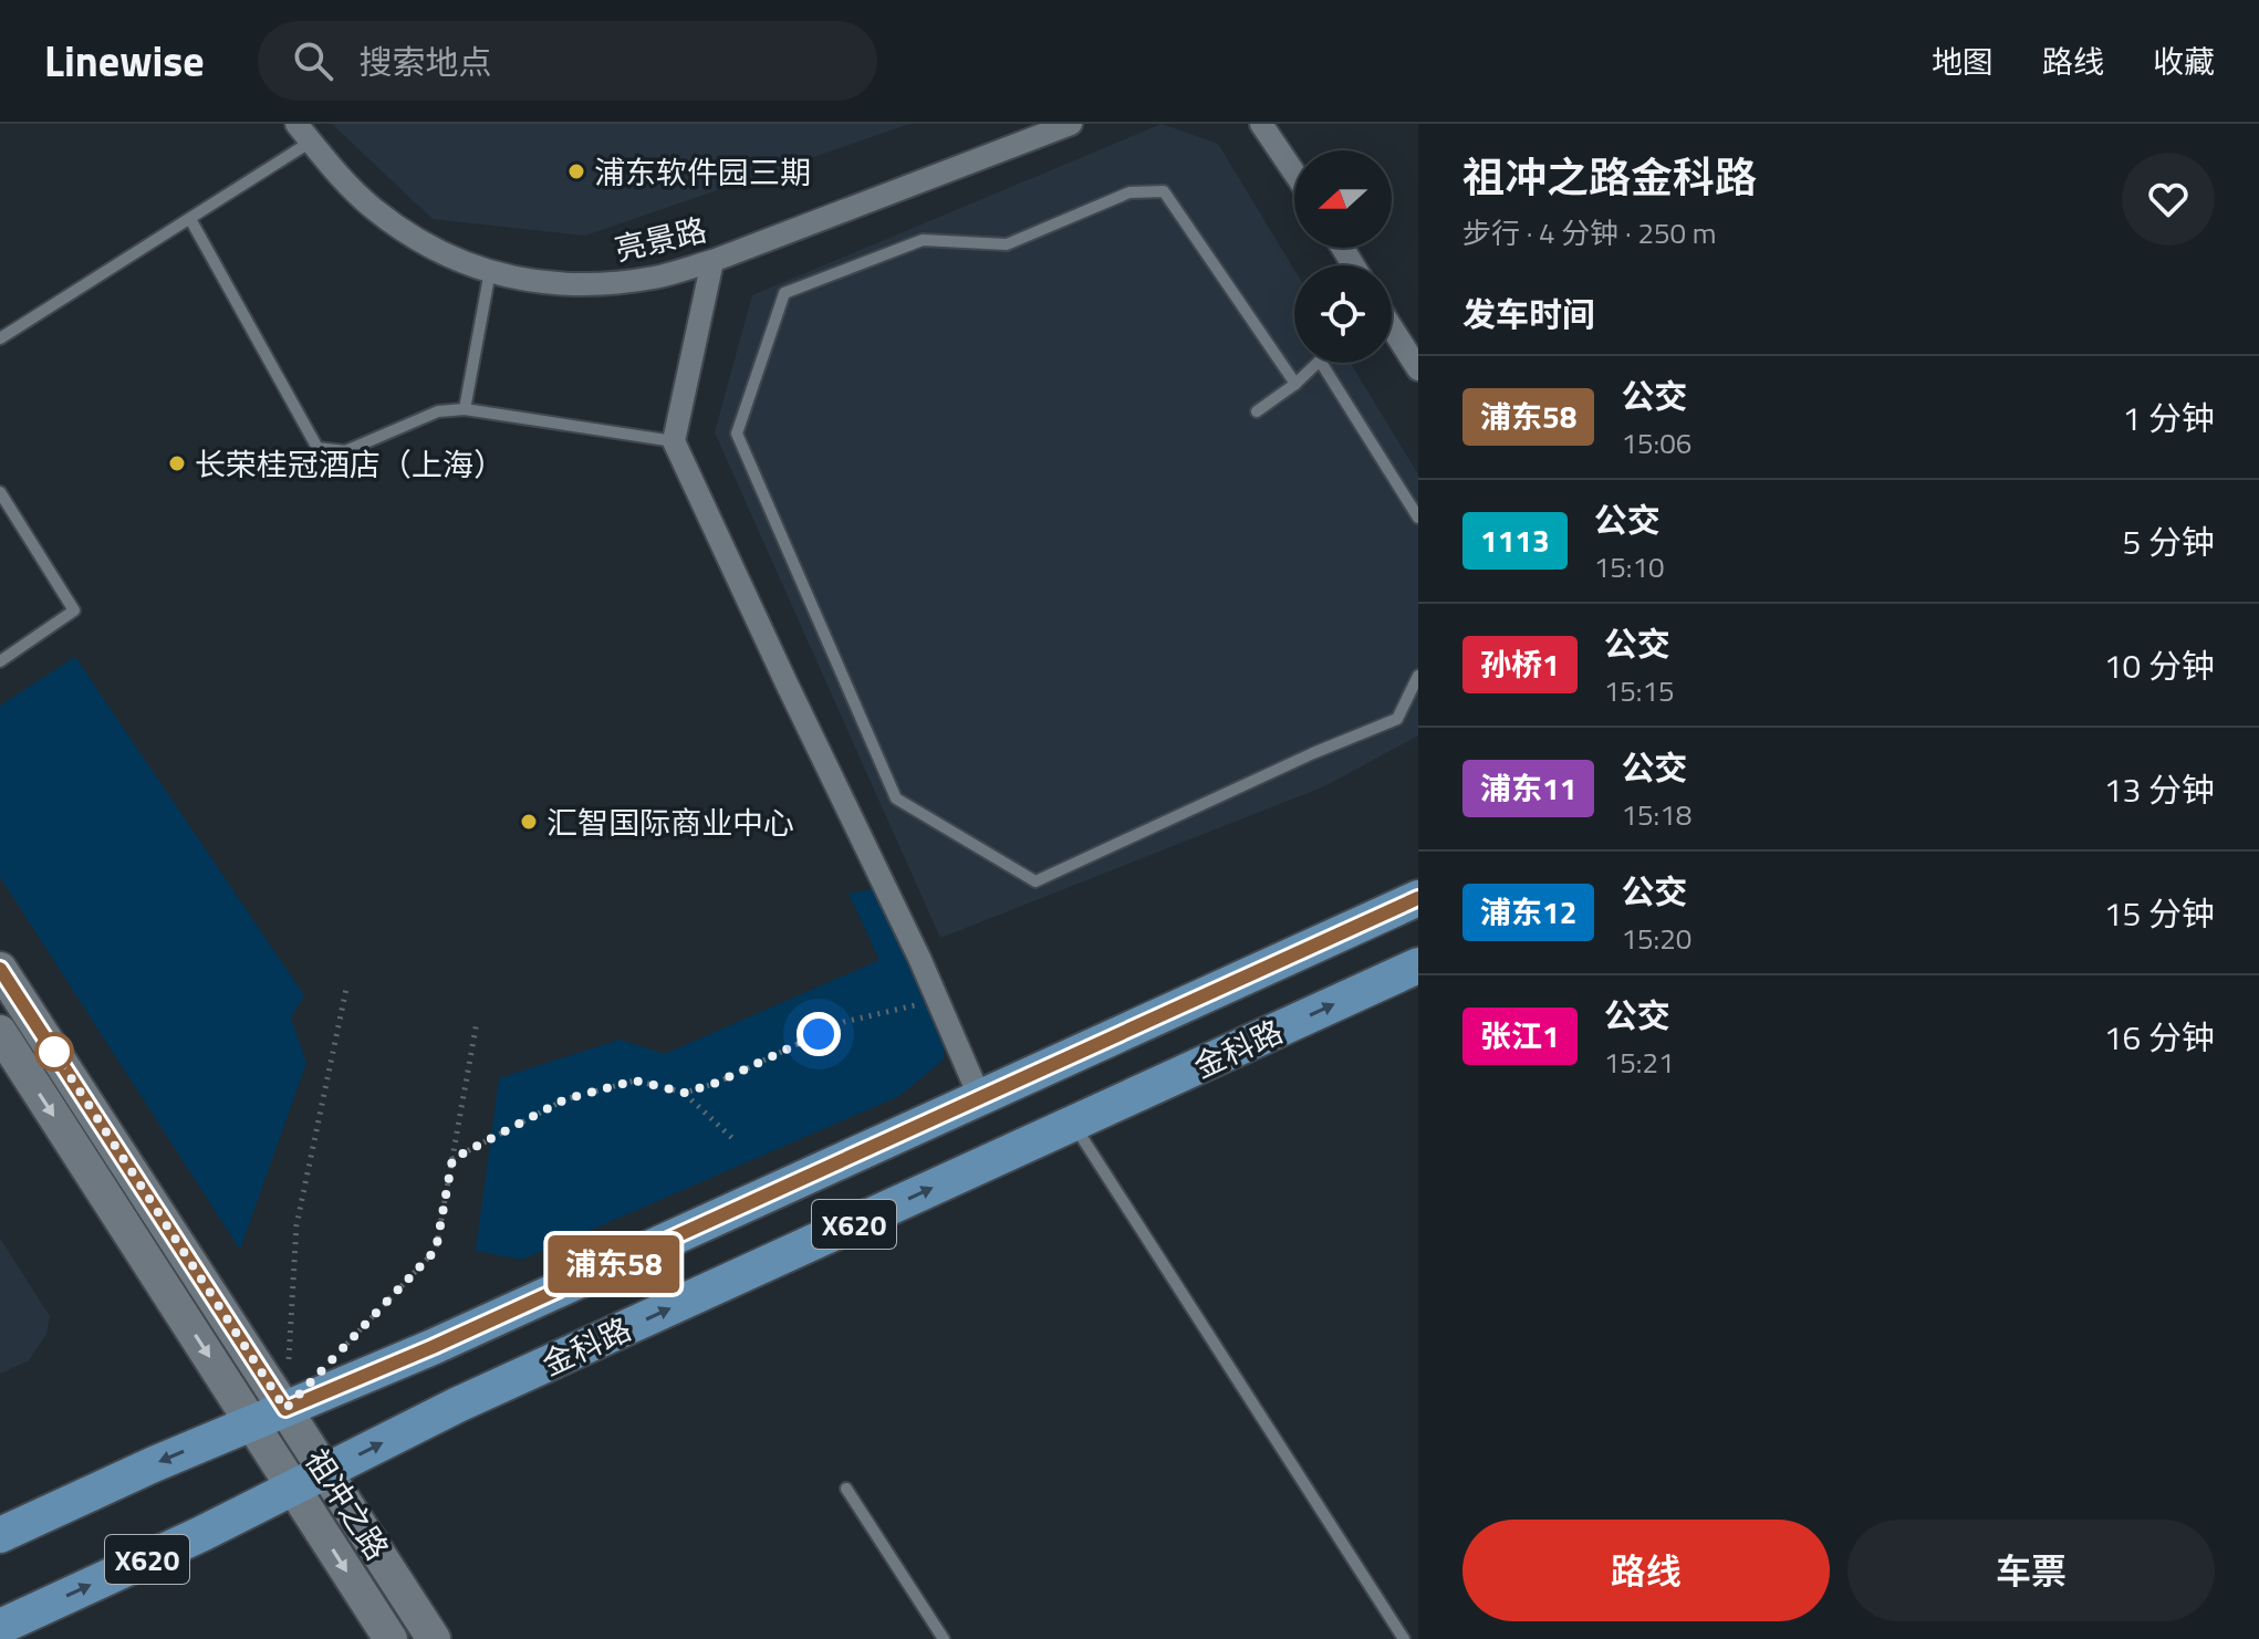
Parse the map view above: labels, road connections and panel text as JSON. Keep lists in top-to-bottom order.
{
  "streets": {
    "main road": ["金科路", "X620", "祖冲之路"],
    "street": ["亮景路"]
  },
  "crossings": [
    ["金科路", "祖冲之路"]
  ],
  "places": ["浦东软件园三期", "长荣桂冠酒店（上海）", "汇智国际商业中心"],
  "lines": ["bus line 浦东58"],
  "north": "left",
  "page": {
    "header": "Linewise",
    "search": "搜索地点",
    "nav": ["地图", "路线", "收藏"],
    "on_map": "浦东58",
    "heading": [
      ["祖冲之路金科路", "步行 · 4 分钟 · 250 m"],
      "发车时间"
    ],
    "list": [
      {
        "mark": "浦东58",
        "name": "公交",
        "note": "15:06",
        "value": "1 分钟"
      },
      {
        "mark": "1113",
        "name": "公交",
        "note": "15:10",
        "value": "5 分钟"
      },
      {
        "mark": "孙桥1",
        "name": "公交",
        "note": "15:15",
        "value": "10 分钟"
      },
      {
        "mark": "浦东11",
        "name": "公交",
        "note": "15:18",
        "value": "13 分钟"
      },
      {
        "mark": "浦东12",
        "name": "公交",
        "note": "15:20",
        "value": "15 分钟"
      },
      {
        "mark": "张江1",
        "name": "公交",
        "note": "15:21",
        "value": "16 分钟"
      }
    ],
    "buttons": ["路线", "车票"]
  }
}
